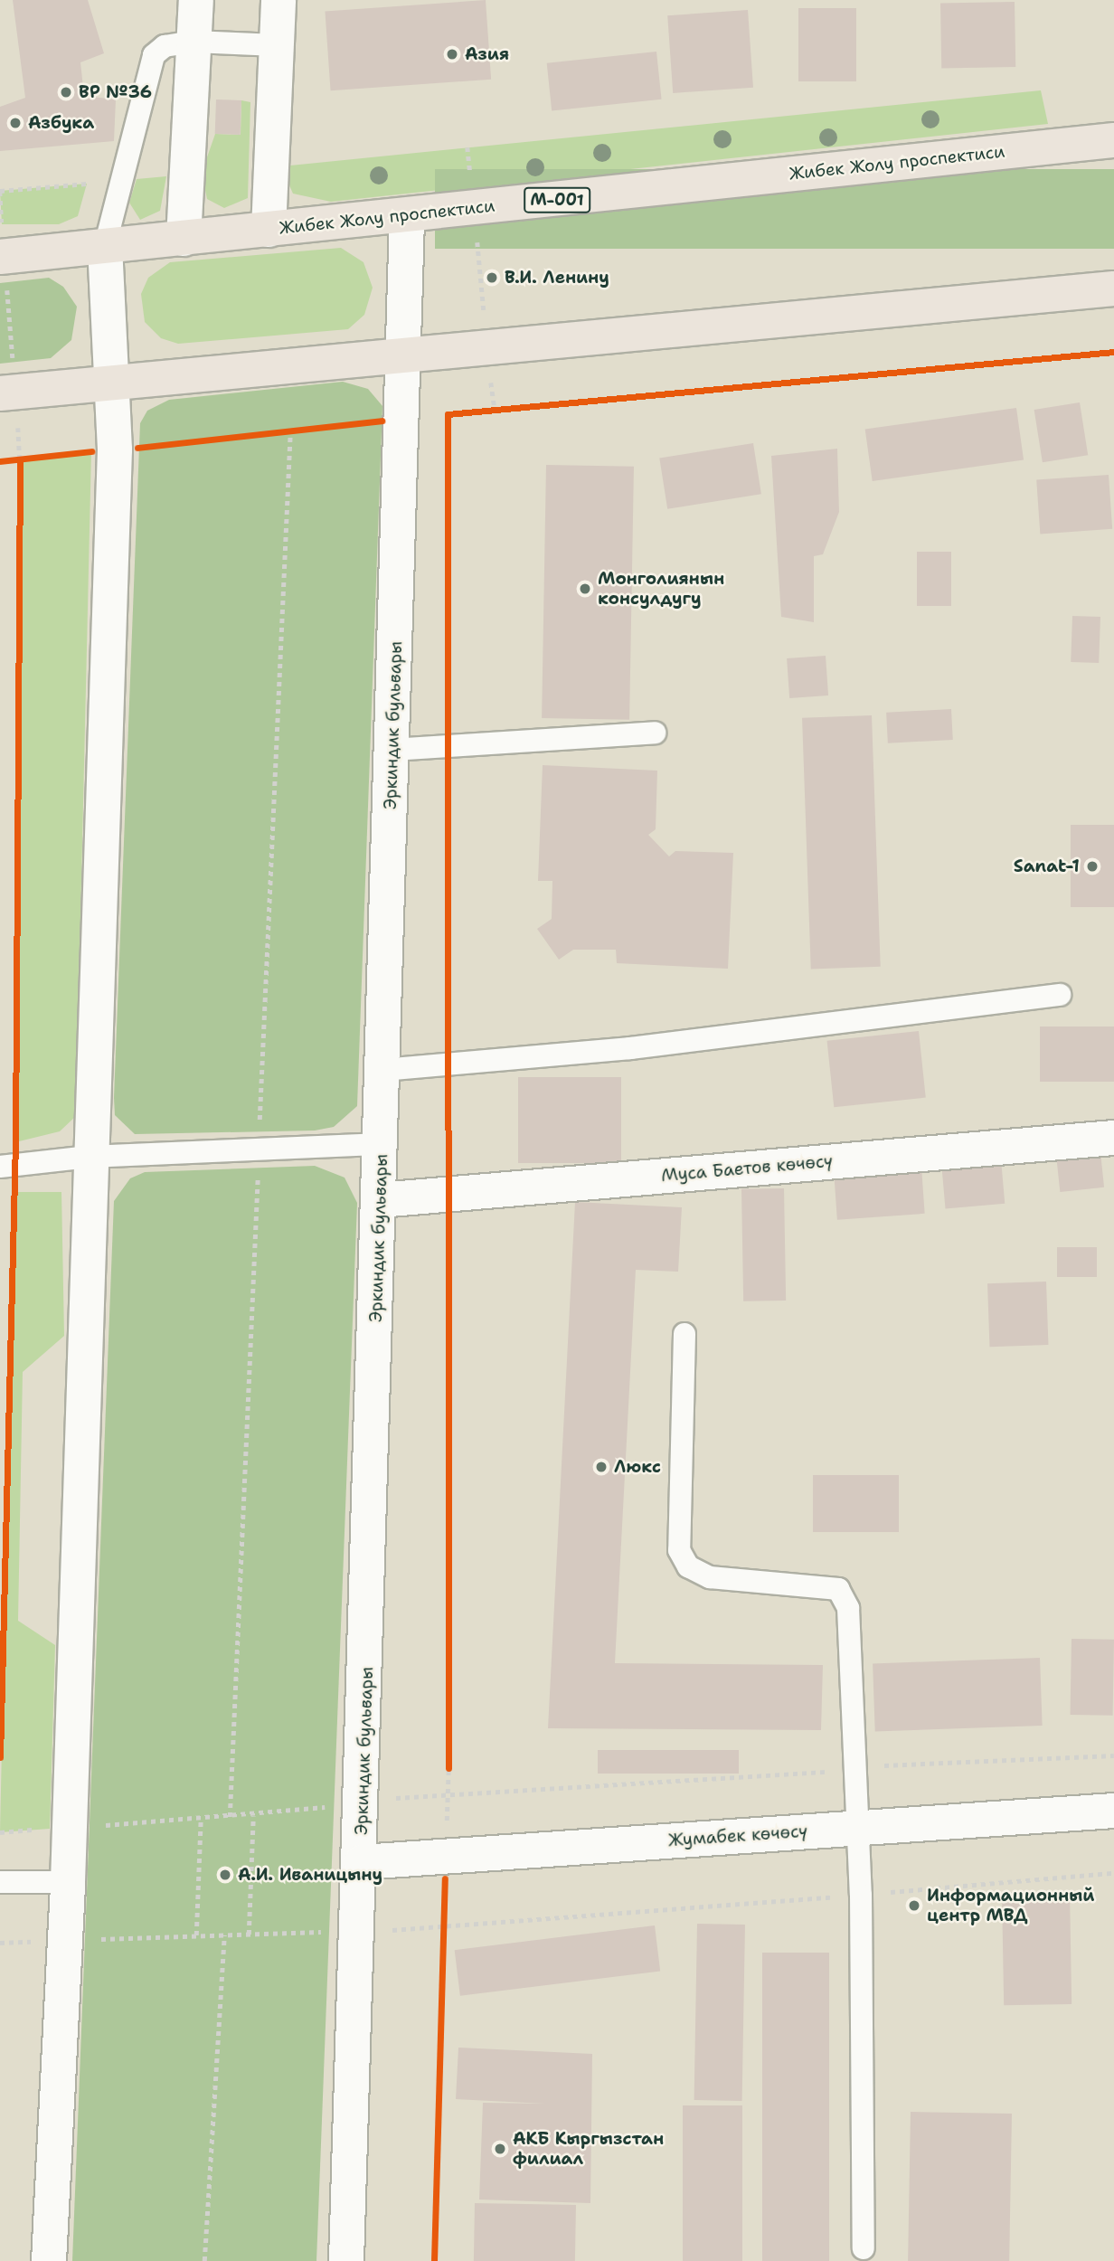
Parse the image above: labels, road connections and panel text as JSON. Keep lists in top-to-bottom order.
{
  "streets": {
    "main road": ["Жибек Жолу проспектиси", "М-001"],
    "street": ["Эркиндик бульвары", "Муса Баетов көчөсү", "Жумабек көчөсү"]
  },
  "crossings": [
    ["Жибек Жолу проспектиси", "Эркиндик бульвары"],
    ["Эркиндик бульвары", "Муса Баетов көчөсү"],
    ["Эркиндик бульвары", "Жумабек көчөсү"]
  ],
  "places": [
    "Азия",
    "BP №36",
    "Азбука",
    "В.И. Ленину",
    "Монголиянын консулдугу",
    "Sanat-1",
    "Люкс",
    "А.И. Иваницыну",
    "Информационный центр МВД",
    "АКБ Кыргызстан филиал"
  ]
}
